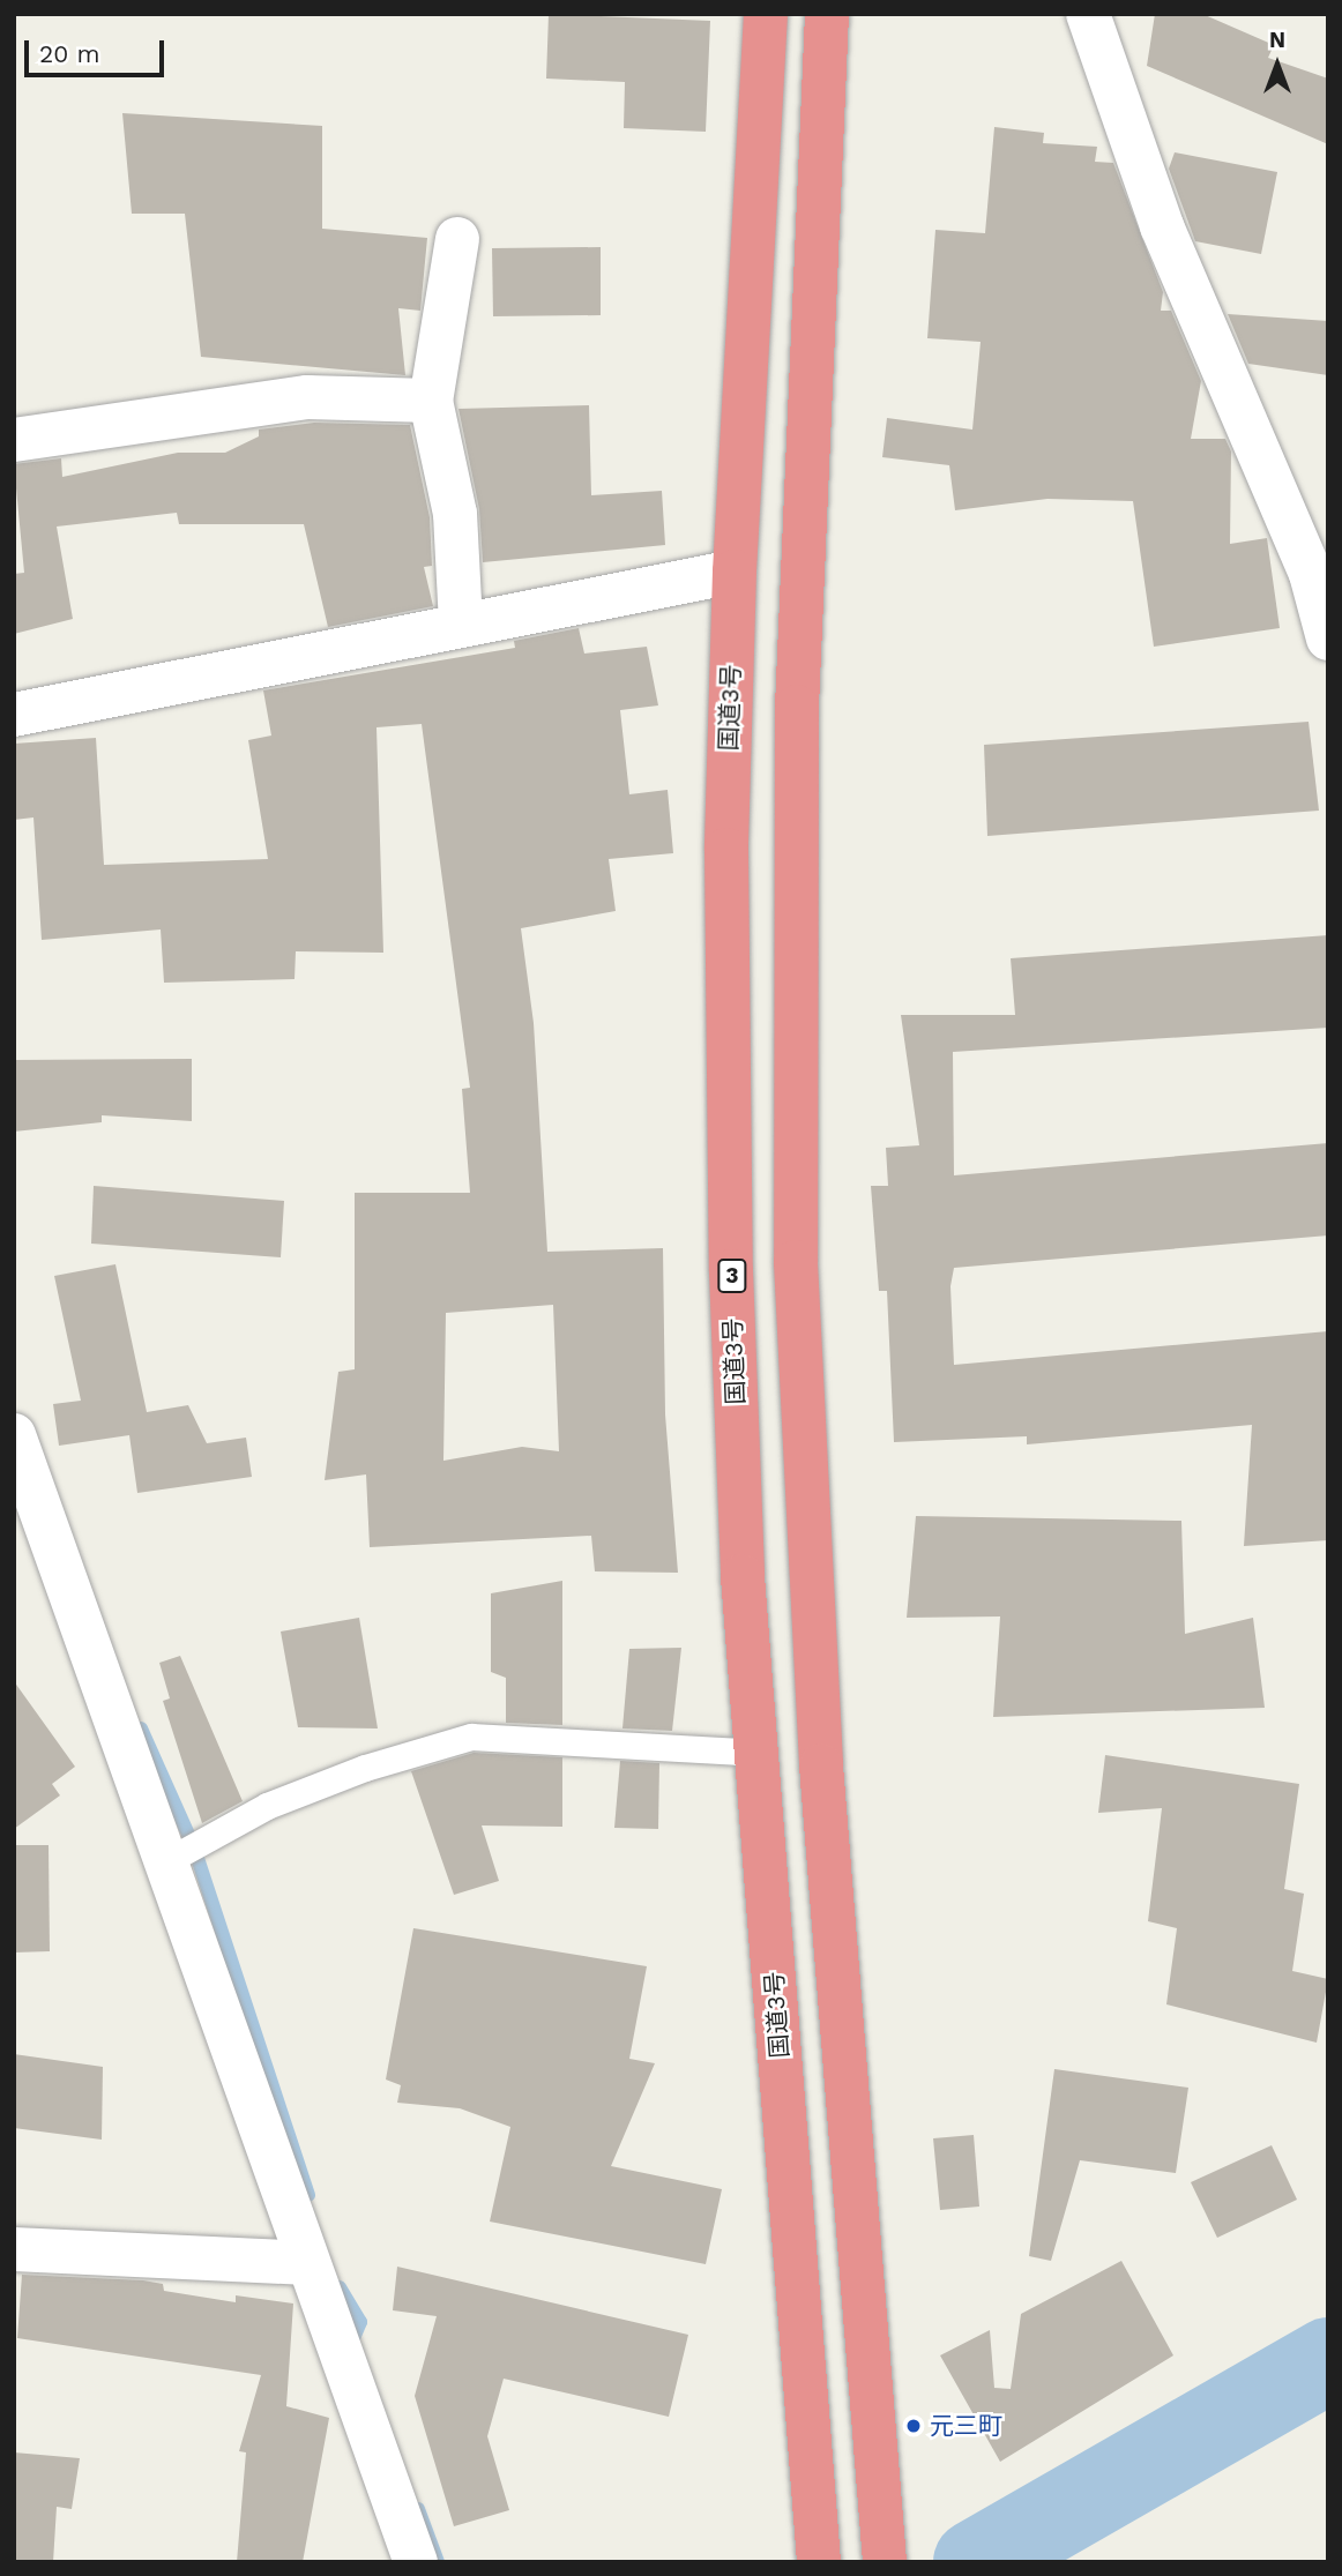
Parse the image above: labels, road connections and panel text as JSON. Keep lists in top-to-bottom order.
{
  "streets": {
    "highway": ["国道3号", "3"]
  },
  "places": ["元三町"],
  "scale_bar": "20 m",
  "north": "top"
}
